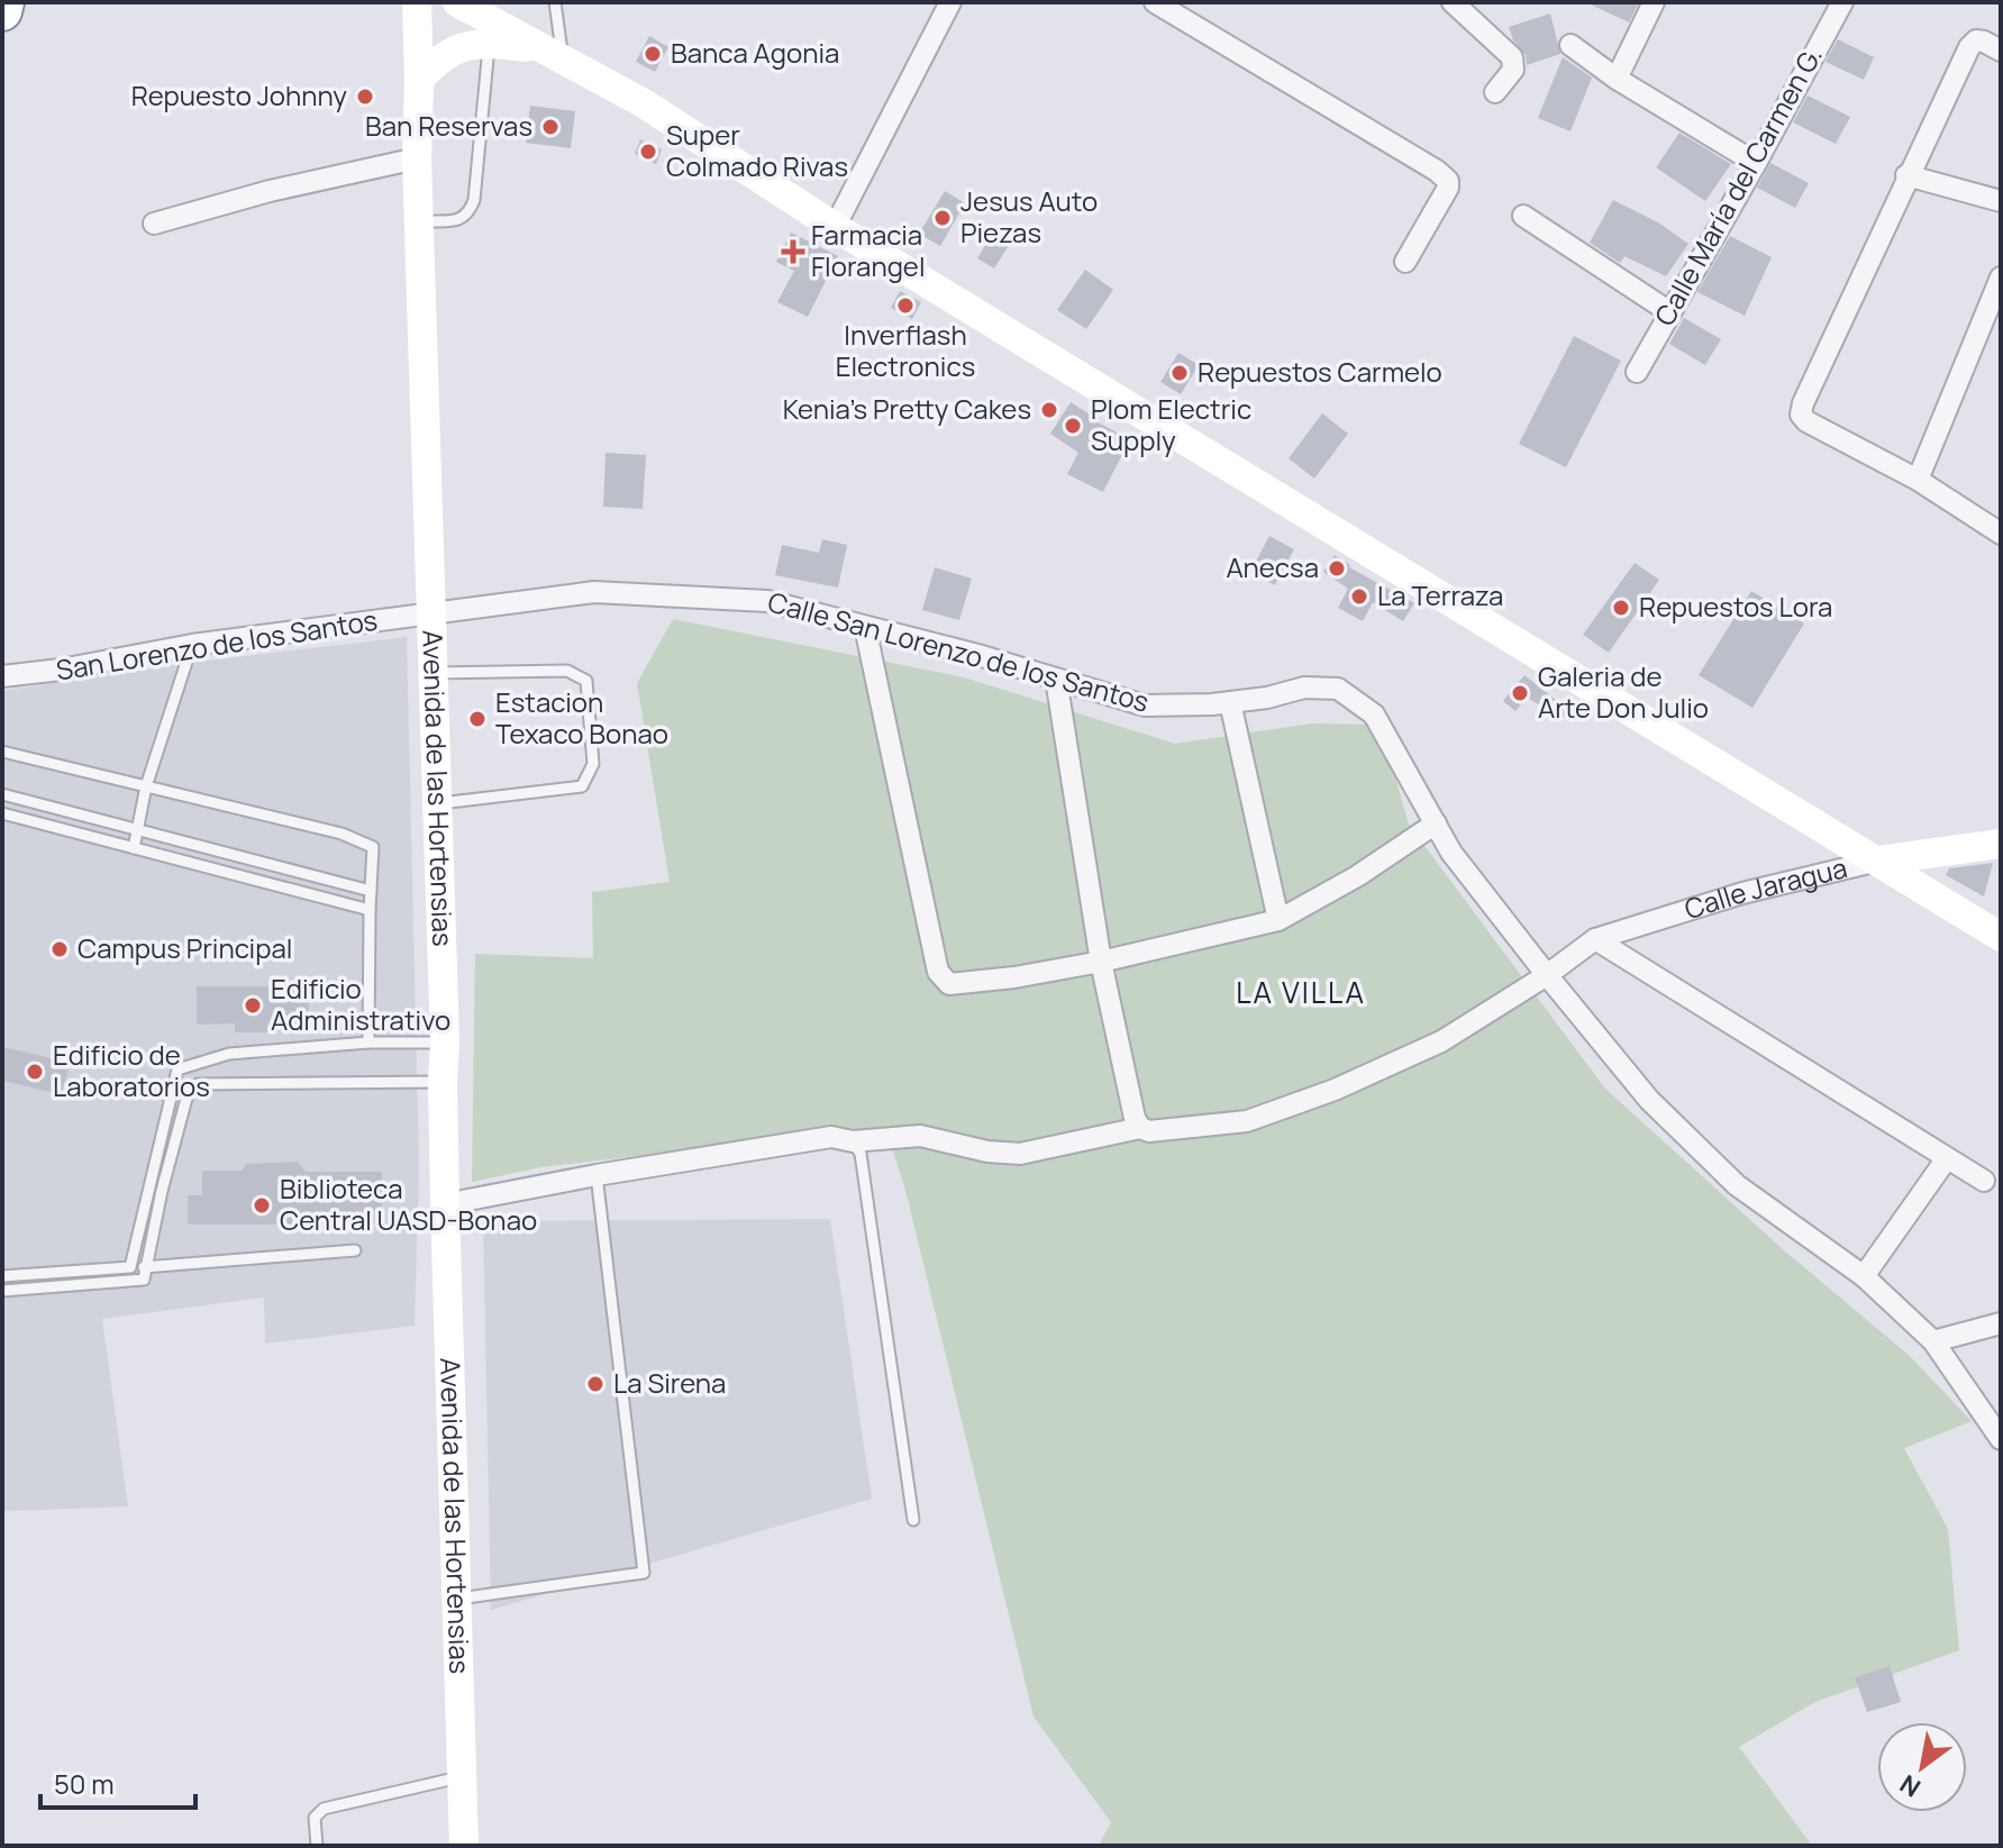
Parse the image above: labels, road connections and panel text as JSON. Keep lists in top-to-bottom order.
{
  "streets": {
    "main road": ["Avenida de las Hortensias", "Calle Jaragua"],
    "street": ["Calle María del Carmen G.", "San Lorenzo de los Santos", "Calle San Lorenzo de los Santos"]
  },
  "crossings": [
    ["San Lorenzo de los Santos", "Calle San Lorenzo de los Santos"],
    ["San Lorenzo de los Santos", "Avenida de las Hortensias"],
    ["Calle San Lorenzo de los Santos", "Avenida de las Hortensias"],
    ["Calle San Lorenzo de los Santos", "Calle Jaragua"],
    ["Avenida de las Hortensias", "Calle Jaragua"]
  ],
  "districts": ["LA VILLA"],
  "places": {
    "other": [
      "Banca Agonia",
      "Repuesto Johnny",
      "Ban Reservas",
      "Super Colmado Rivas",
      "Jesus Auto Piezas",
      "Inverflash Electronics",
      "Repuestos Carmelo",
      "Kenia's Pretty Cakes",
      "Plom Electric Supply",
      "Anecsa",
      "La Terraza",
      "Repuestos Lora",
      "Galeria de Arte Don Julio",
      "Estacion Texaco Bonao",
      "Campus Principal",
      "Edificio Administrativo",
      "Edificio de Laboratorios",
      "Biblioteca Central UASD-Bonao",
      "La Sirena"
    ],
    "health": ["Farmacia Florangel"]
  },
  "scale_bar": "50 m",
  "north": "bottom left"
}
